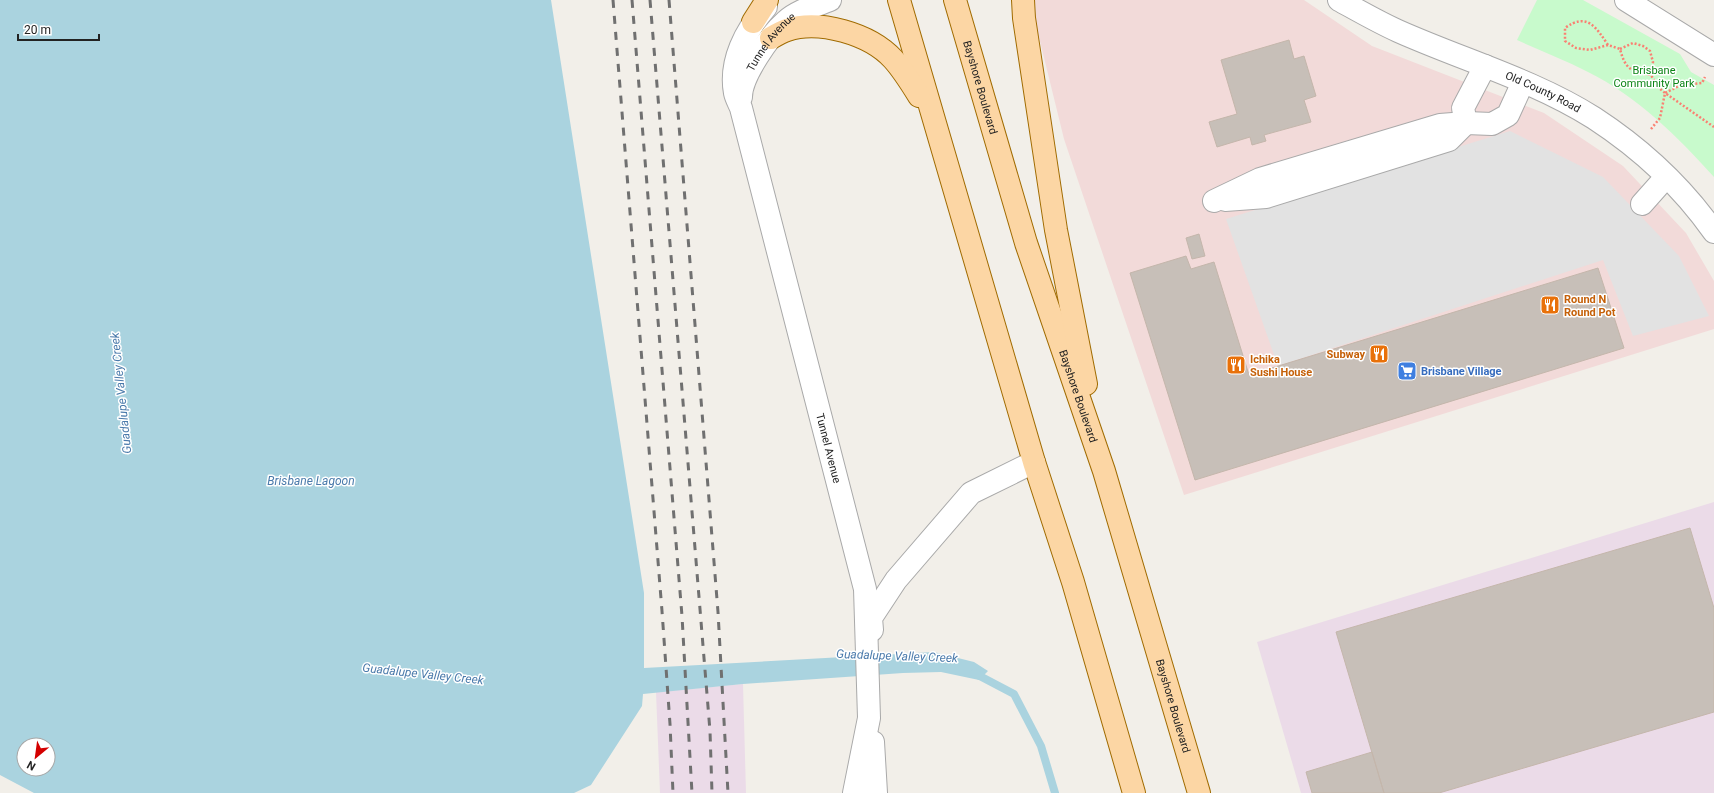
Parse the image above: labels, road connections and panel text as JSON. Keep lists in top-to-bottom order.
{
  "streets": {
    "main road": ["Bayshore Boulevard"],
    "street": ["Tunnel Avenue", "Old County Road"]
  },
  "water": ["Guadalupe Valley Creek", "Brisbane Lagoon"],
  "parks": ["Brisbane Community Park"],
  "places": {
    "restaurant": ["Round N Round Pot", "Subway", "Ichika Sushi House"],
    "supermarket": ["Brisbane Village"]
  },
  "scale_bar": "20 m",
  "north": "bottom left"
}
